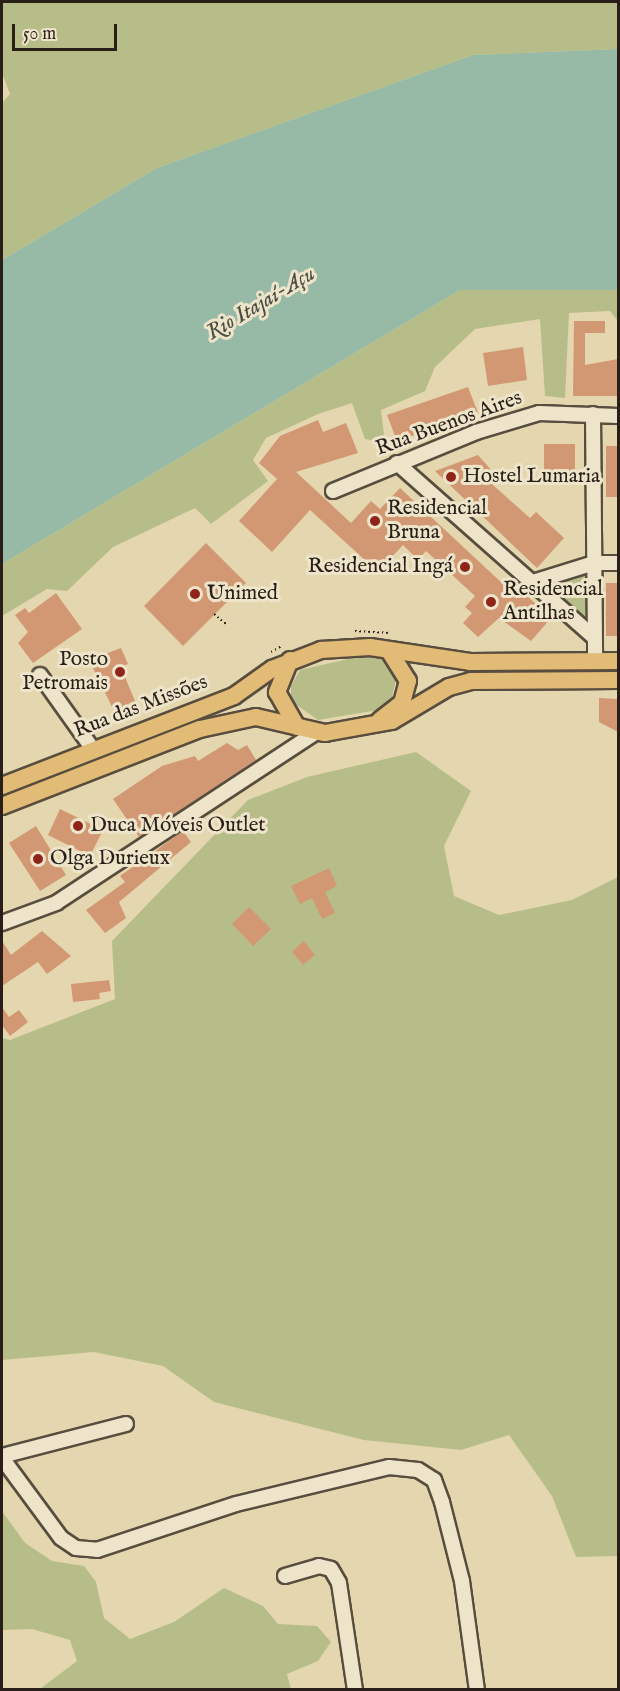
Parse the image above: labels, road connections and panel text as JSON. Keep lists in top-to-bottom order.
{
  "streets": {
    "main road": ["Rua das Missões"],
    "street": ["Rua Buenos Aires"]
  },
  "water": ["Rio Itajaí-Açu"],
  "places": [
    "Hostel Lumaria",
    "Residencial Bruna",
    "Residencial Ingá",
    "Unimed",
    "Residencial Antilhas",
    "Posto Petromais",
    "Duca Móveis Outlet",
    "Olga Durieux"
  ],
  "scale_bar": "50 m"
}
